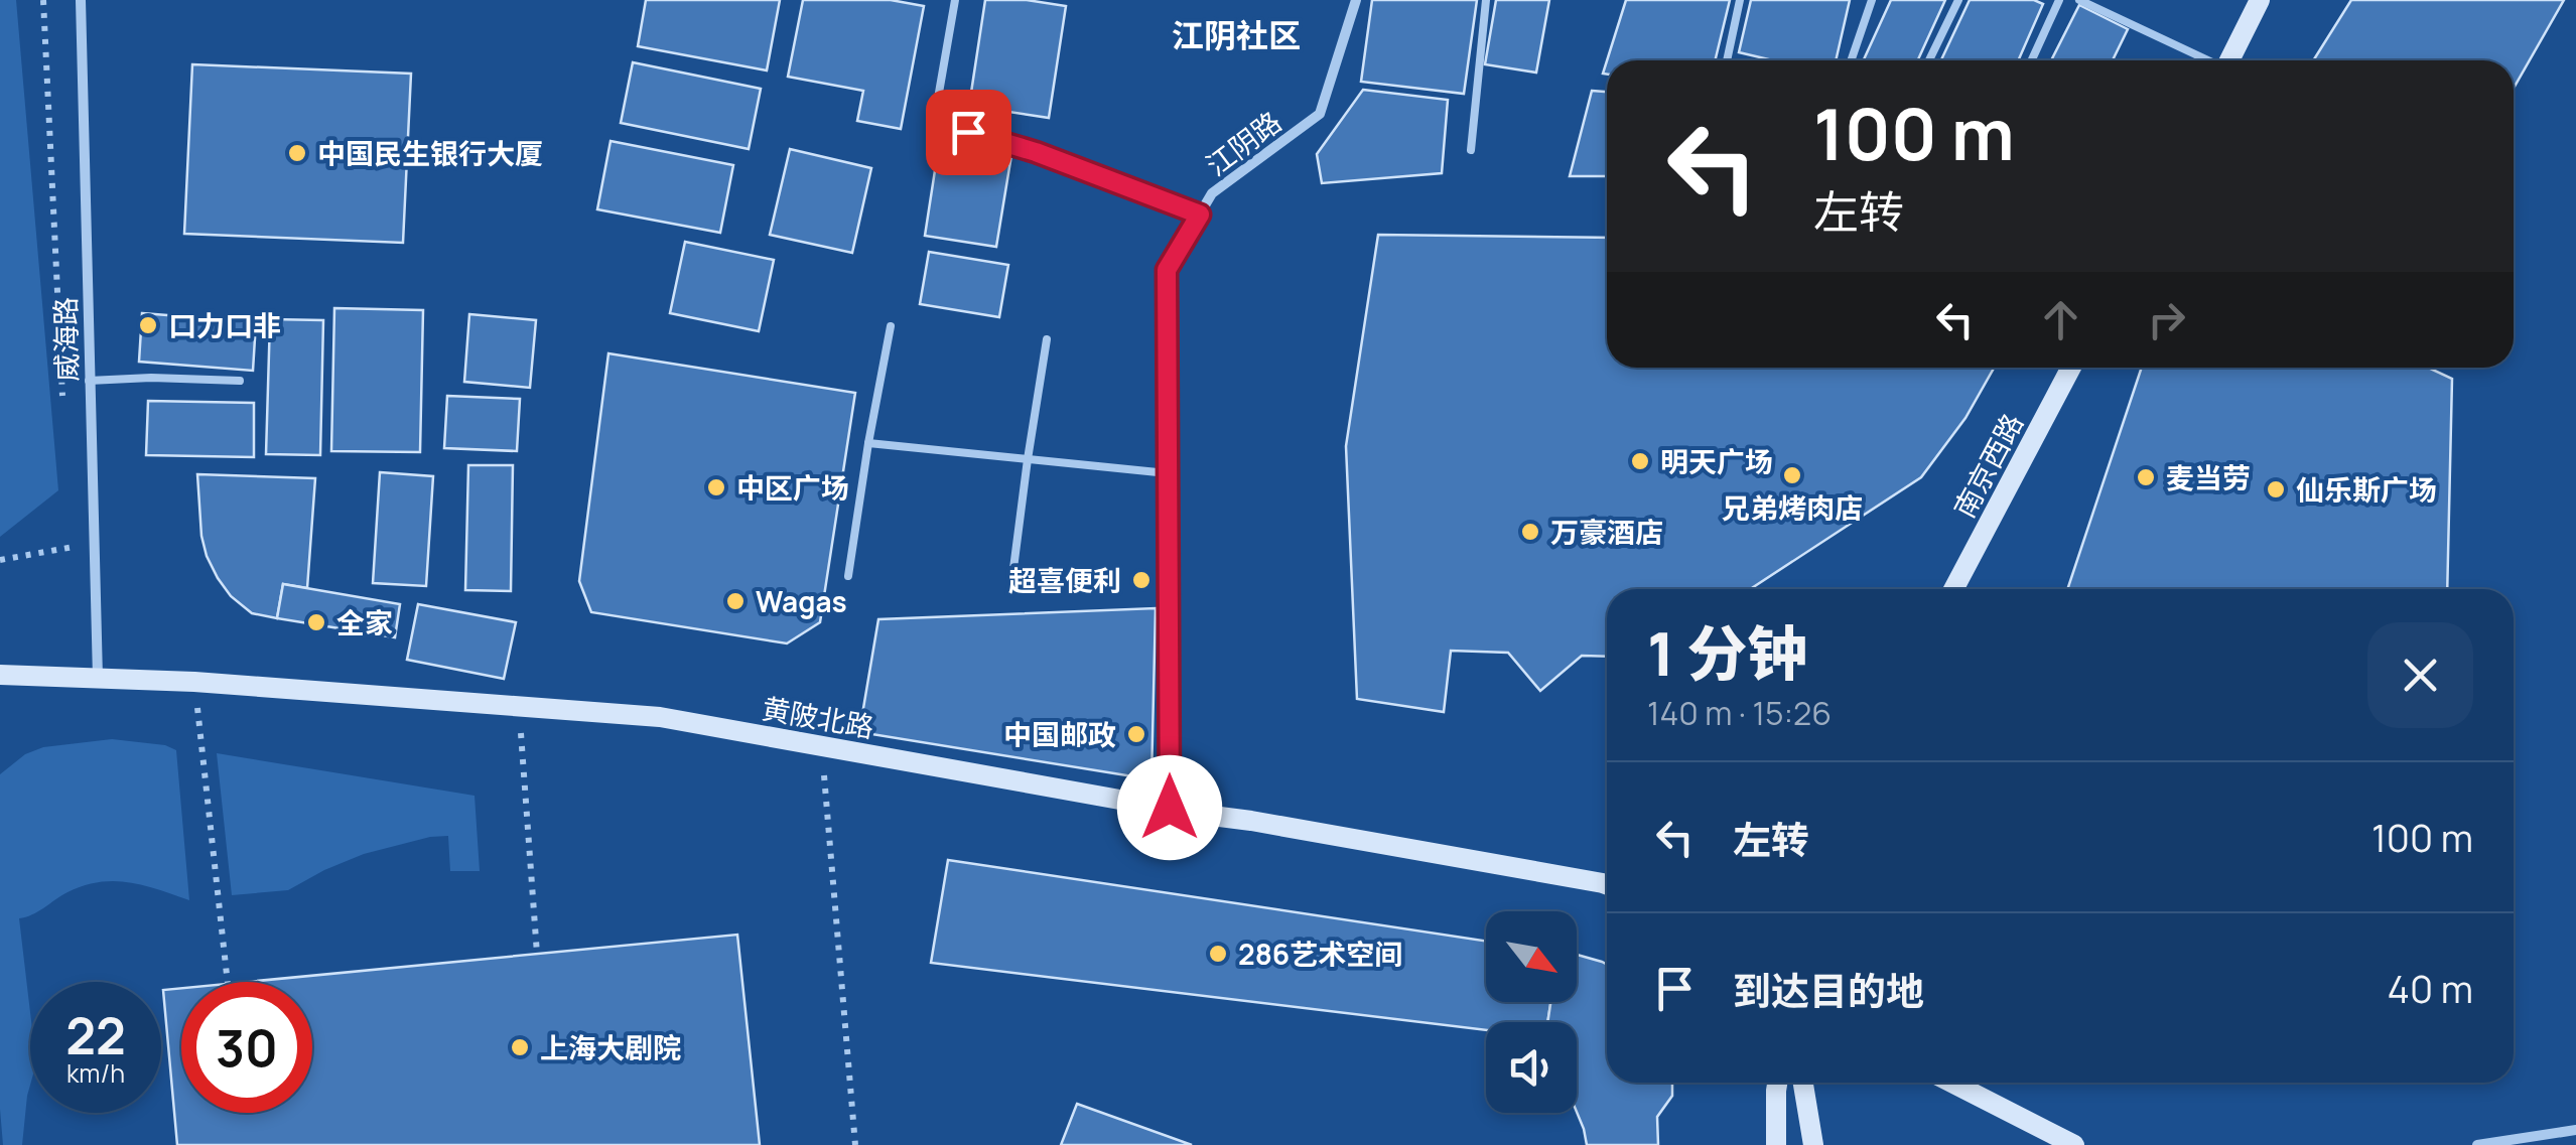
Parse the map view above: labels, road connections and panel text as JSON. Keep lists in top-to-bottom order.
{
  "streets": {
    "street": [
      "江阴路",
      "威海路",
      "南京西路",
      "黄陂北路"
    ]
  },
  "crossings": [
    ["江阴路", "黄陂北路"],
    ["威海路", "黄陂北路"]
  ],
  "districts": ["江阴社区"],
  "places": [
    "中国民生银行大厦",
    "口力口非",
    "明天广场",
    "兄弟烤肉店",
    "麦当劳",
    "中区广场",
    "仙乐斯广场",
    "万豪酒店",
    "超喜便利",
    "Wagas",
    "全家",
    "中国邮政",
    "286艺术空间",
    "上海大剧院"
  ],
  "north": "bottom right",
  "page": {
    "turn": ["100 m", "左转"],
    "heading": ["1 分钟", "140 m · 15:26"],
    "list": [
      {
        "name": "左转",
        "value": "100 m"
      },
      {
        "name": "到达目的地",
        "value": "40 m"
      }
    ],
    "speed": "22 km/h",
    "limit": "30"
  }
}
